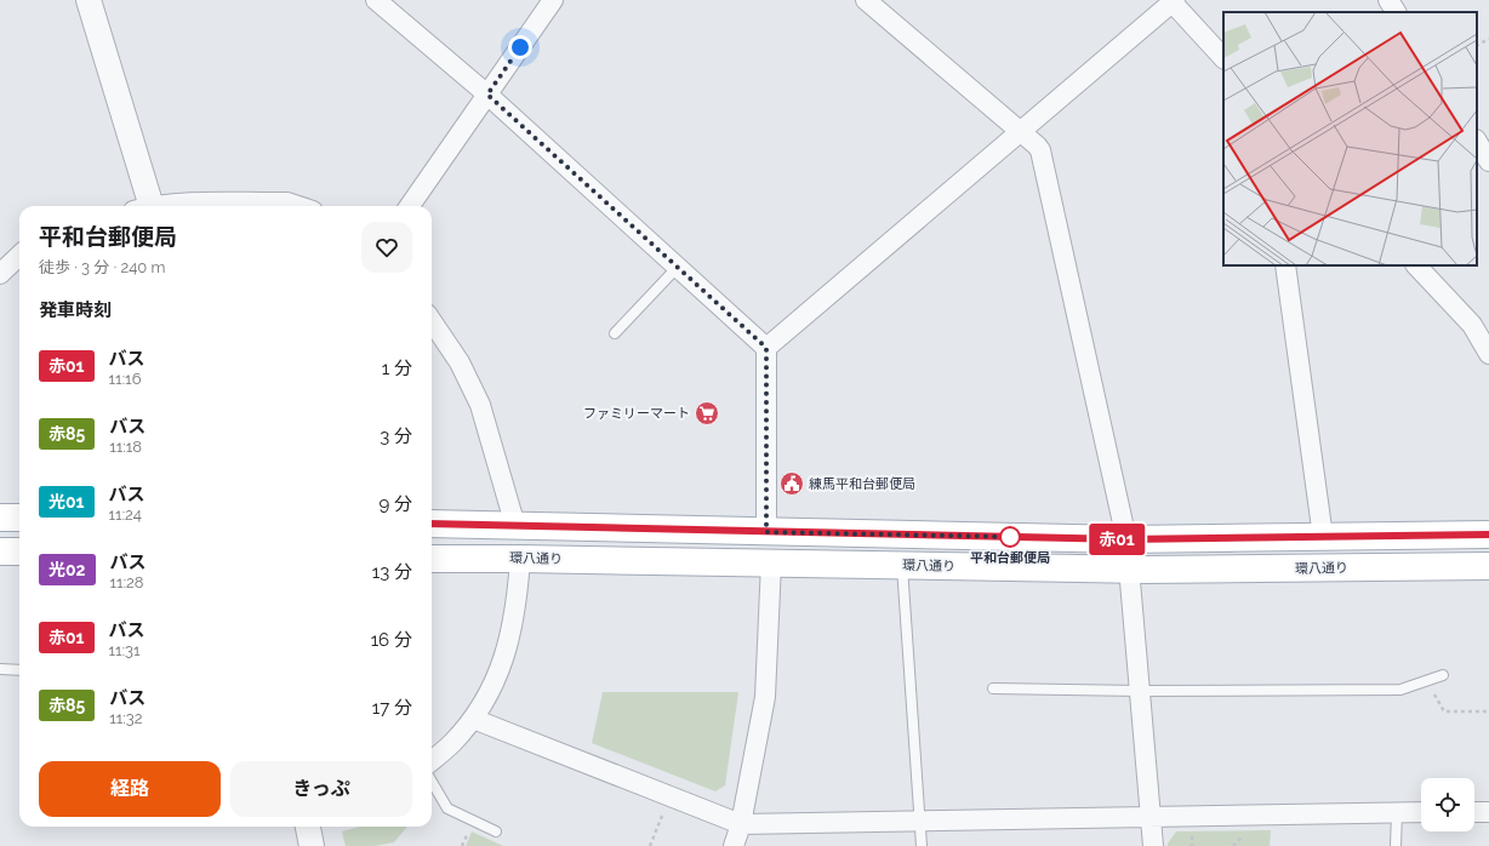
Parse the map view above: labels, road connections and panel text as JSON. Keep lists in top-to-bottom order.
{
  "streets": {
    "main road": ["環八通り"]
  },
  "places": {
    "supermarket": ["ファミリーマート"],
    "public building": ["練馬平和台郵便局"],
    "other": ["平和台郵便局"]
  },
  "lines": ["bus line 赤01"],
  "page": {
    "on_map": "赤01",
    "heading": [
      ["平和台郵便局", "徒歩 · 3 分 · 240 m"],
      "発車時刻"
    ],
    "list": [
      {
        "mark": "赤01",
        "name": "バス",
        "note": "11:16",
        "value": "1 分"
      },
      {
        "mark": "赤85",
        "name": "バス",
        "note": "11:18",
        "value": "3 分"
      },
      {
        "mark": "光01",
        "name": "バス",
        "note": "11:24",
        "value": "9 分"
      },
      {
        "mark": "光02",
        "name": "バス",
        "note": "11:28",
        "value": "13 分"
      },
      {
        "mark": "赤01",
        "name": "バス",
        "note": "11:31",
        "value": "16 分"
      },
      {
        "mark": "赤85",
        "name": "バス",
        "note": "11:32",
        "value": "17 分"
      }
    ],
    "buttons": ["経路", "きっぷ"]
  }
}
